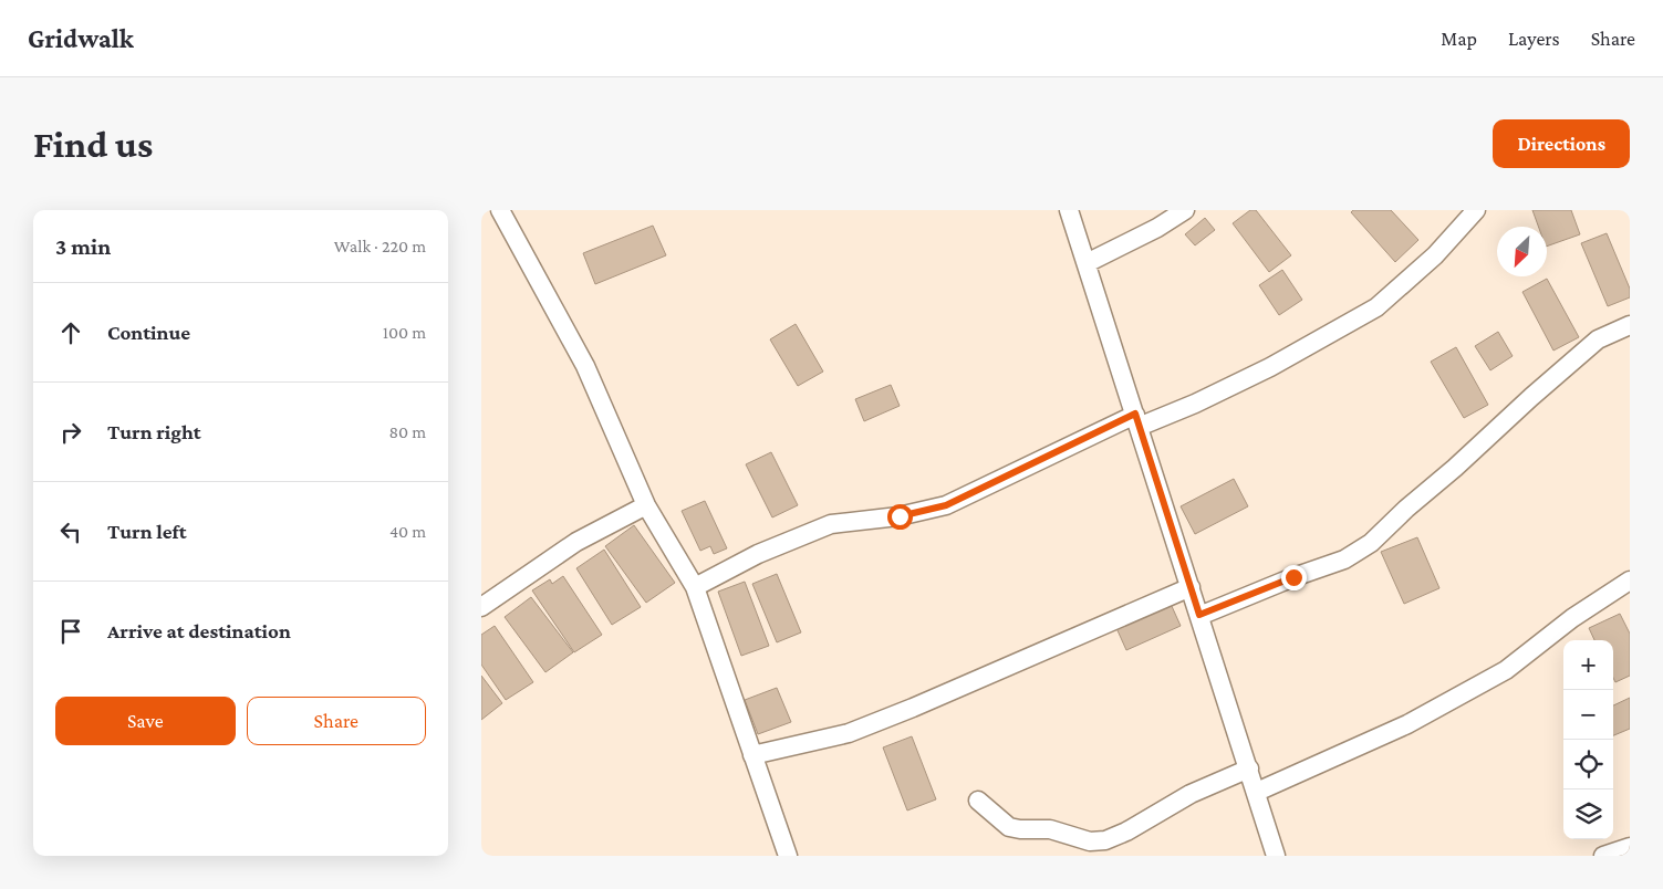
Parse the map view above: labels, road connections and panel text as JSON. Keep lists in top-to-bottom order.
{
  "north": "bottom left",
  "page": {
    "header": "Gridwalk",
    "nav": ["Map", "Layers", "Share"],
    "buttons": [
      "Directions",
      ["Save", "Share"]
    ],
    "title": "Find us",
    "heading": ["3 min", "Walk · 220 m"],
    "list": [
      ["Continue", "100 m"],
      ["Turn right", "80 m"],
      ["Turn left", "40 m"],
      "Arrive at destination"
    ],
    "map_buttons": ["+", "−"]
  }
}
